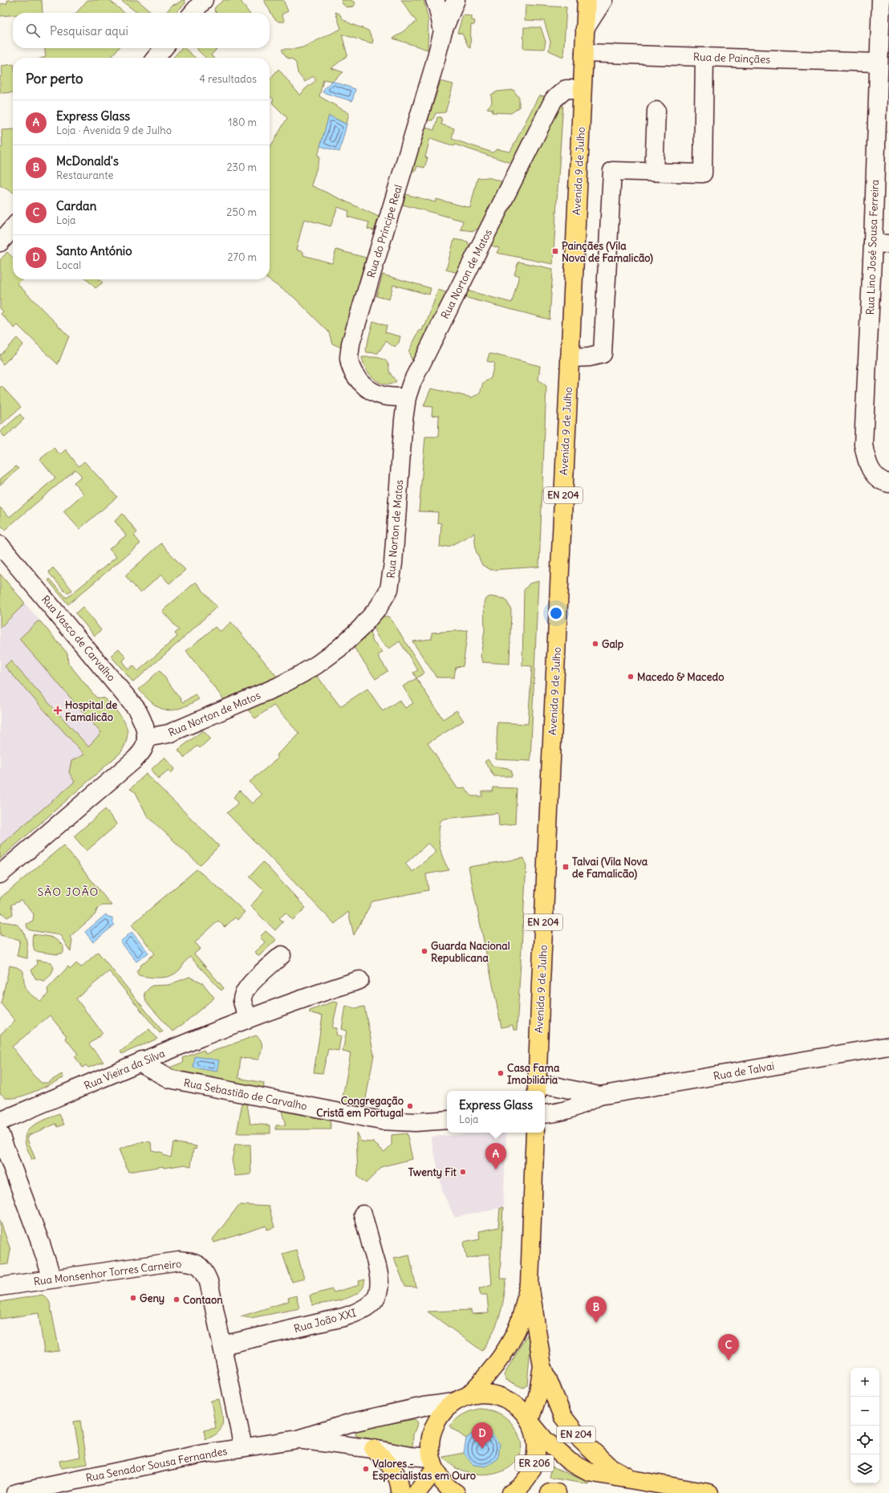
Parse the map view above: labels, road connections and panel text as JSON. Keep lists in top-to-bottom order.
{
  "streets": {
    "main road": ["Avenida 9 de Julho", "EN 204", "ER 206"],
    "street": [
      "Rua de Painçães",
      "Rua do Príncipe Real",
      "Rua Lino José Sousa Ferreira",
      "Rua Norton de Matos",
      "Rua Vasco de Carvalho",
      "Rua Vieira da Silva",
      "Rua de Talvai",
      "Rua Sebastião de Carvalho",
      "Rua Monsenhor Torres Carneiro",
      "Rua João XXI",
      "Rua Senador Sousa Fernandes"
    ]
  },
  "crossings": [
    ["Rua de Painçães", "Avenida 9 de Julho"],
    ["Rua de Painçães", "Rua Lino José Sousa Ferreira"],
    ["Avenida 9 de Julho", "Rua Norton de Matos"],
    ["Avenida 9 de Julho", "Rua de Talvai"],
    ["Rua do Príncipe Real", "Rua Norton de Matos"],
    ["Rua Norton de Matos", "Rua Vasco de Carvalho"],
    ["EN 204", "Rua Senador Sousa Fernandes"],
    ["Rua Vieira da Silva", "Rua Sebastião de Carvalho"],
    ["Rua Monsenhor Torres Carneiro", "Rua João XXI"],
    ["Rua Monsenhor Torres Carneiro", "Rua Senador Sousa Fernandes"]
  ],
  "districts": ["SÃO JOÃO"],
  "places": {
    "transit": ["Painçães (Vila Nova de Famalicão)", "Talvai (Vila Nova de Famalicão)"],
    "other": [
      "Galp",
      "Macedo & Macedo",
      "Guarda Nacional Republicana",
      "Casa Fama Imobiliária",
      "Congregação Cristã em Portugal",
      "Twenty Fit",
      "Geny",
      "Contaon",
      "Valores - Especialistas em Ouro"
    ],
    "health": ["Hospital de Famalicão"]
  },
  "page": {
    "search": "Pesquisar aqui",
    "heading": ["Por perto", "4 resultados"],
    "list": [
      {
        "mark": "A",
        "name": "Express Glass",
        "note": "Loja · Avenida 9 de Julho",
        "value": "180 m"
      },
      {
        "mark": "B",
        "name": "McDonald's",
        "note": "Restaurante",
        "value": "230 m"
      },
      {
        "mark": "C",
        "name": "Cardan",
        "note": "Loja",
        "value": "250 m"
      },
      {
        "mark": "D",
        "name": "Santo António",
        "note": "Local",
        "value": "270 m"
      }
    ],
    "popup": ["Express Glass", "Loja"],
    "pins": [
      "A",
      "B",
      "C",
      "D"
    ],
    "map_buttons": ["+", "−"]
  }
}
